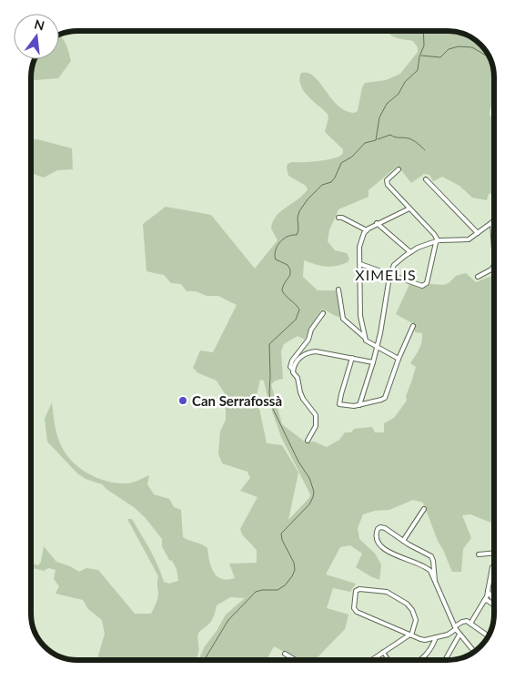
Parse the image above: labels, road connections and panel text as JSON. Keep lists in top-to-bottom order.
{
  "districts": ["XIMELIS"],
  "places": ["Can Serrafossà"],
  "north": "top"
}
